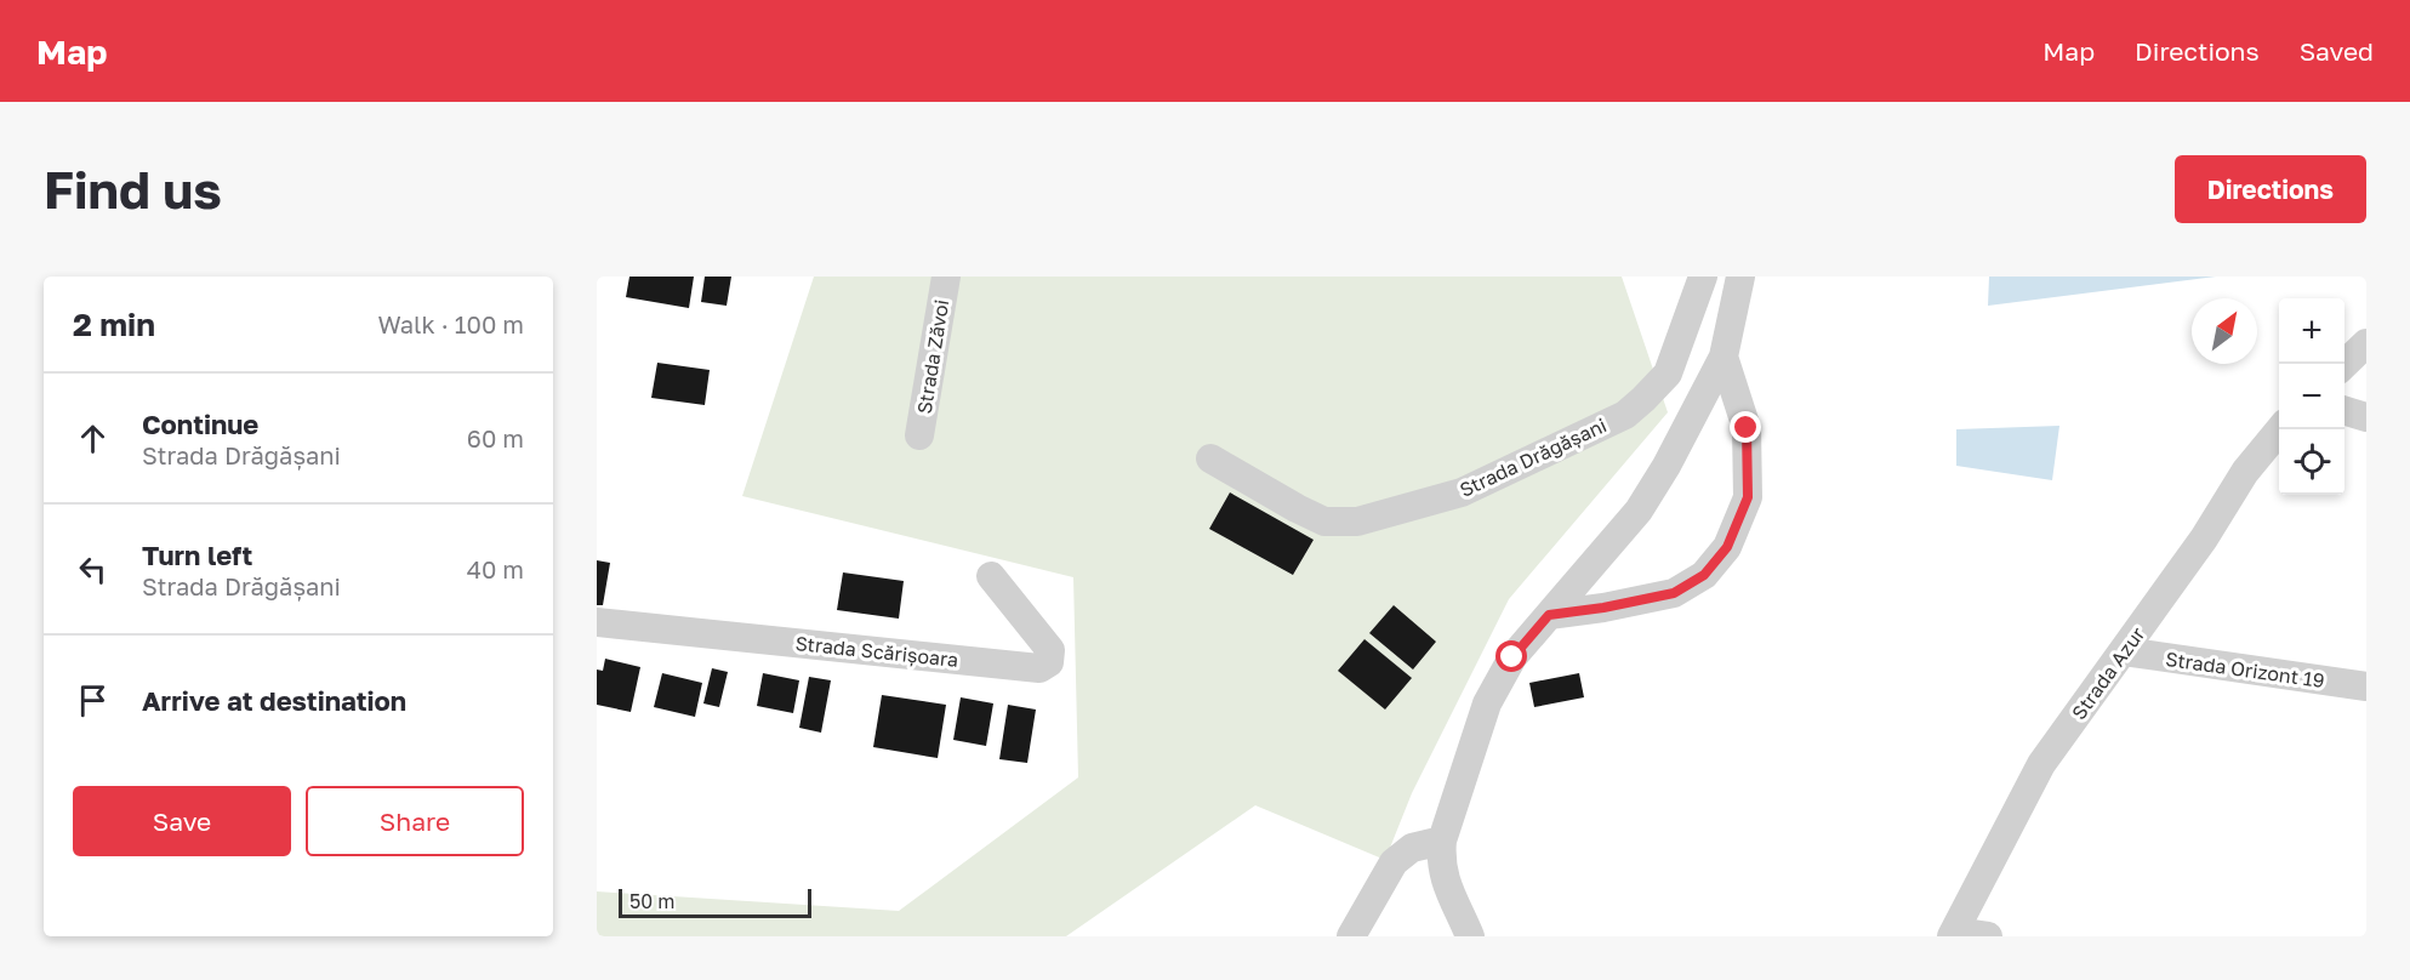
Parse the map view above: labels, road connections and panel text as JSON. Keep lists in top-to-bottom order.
{
  "streets": {
    "street": [
      "Strada Zăvoi",
      "Strada Drăgășani",
      "Strada Scărișoara",
      "Strada Orizont 19",
      "Strada Azur"
    ]
  },
  "crossings": [
    ["Strada Orizont 19", "Strada Azur"]
  ],
  "scale_bar": "50 m",
  "north": "top right",
  "page": {
    "header": "Map",
    "nav": ["Map", "Directions", "Saved"],
    "buttons": [
      "Directions",
      ["Save", "Share"]
    ],
    "title": "Find us",
    "heading": ["2 min", "Walk · 100 m"],
    "map_buttons": ["+", "−"],
    "list": [
      ["Continue", "Strada Drăgășani", "60 m"],
      ["Turn left", "Strada Drăgășani", "40 m"],
      "Arrive at destination"
    ],
    "scale": "50 m"
  }
}
